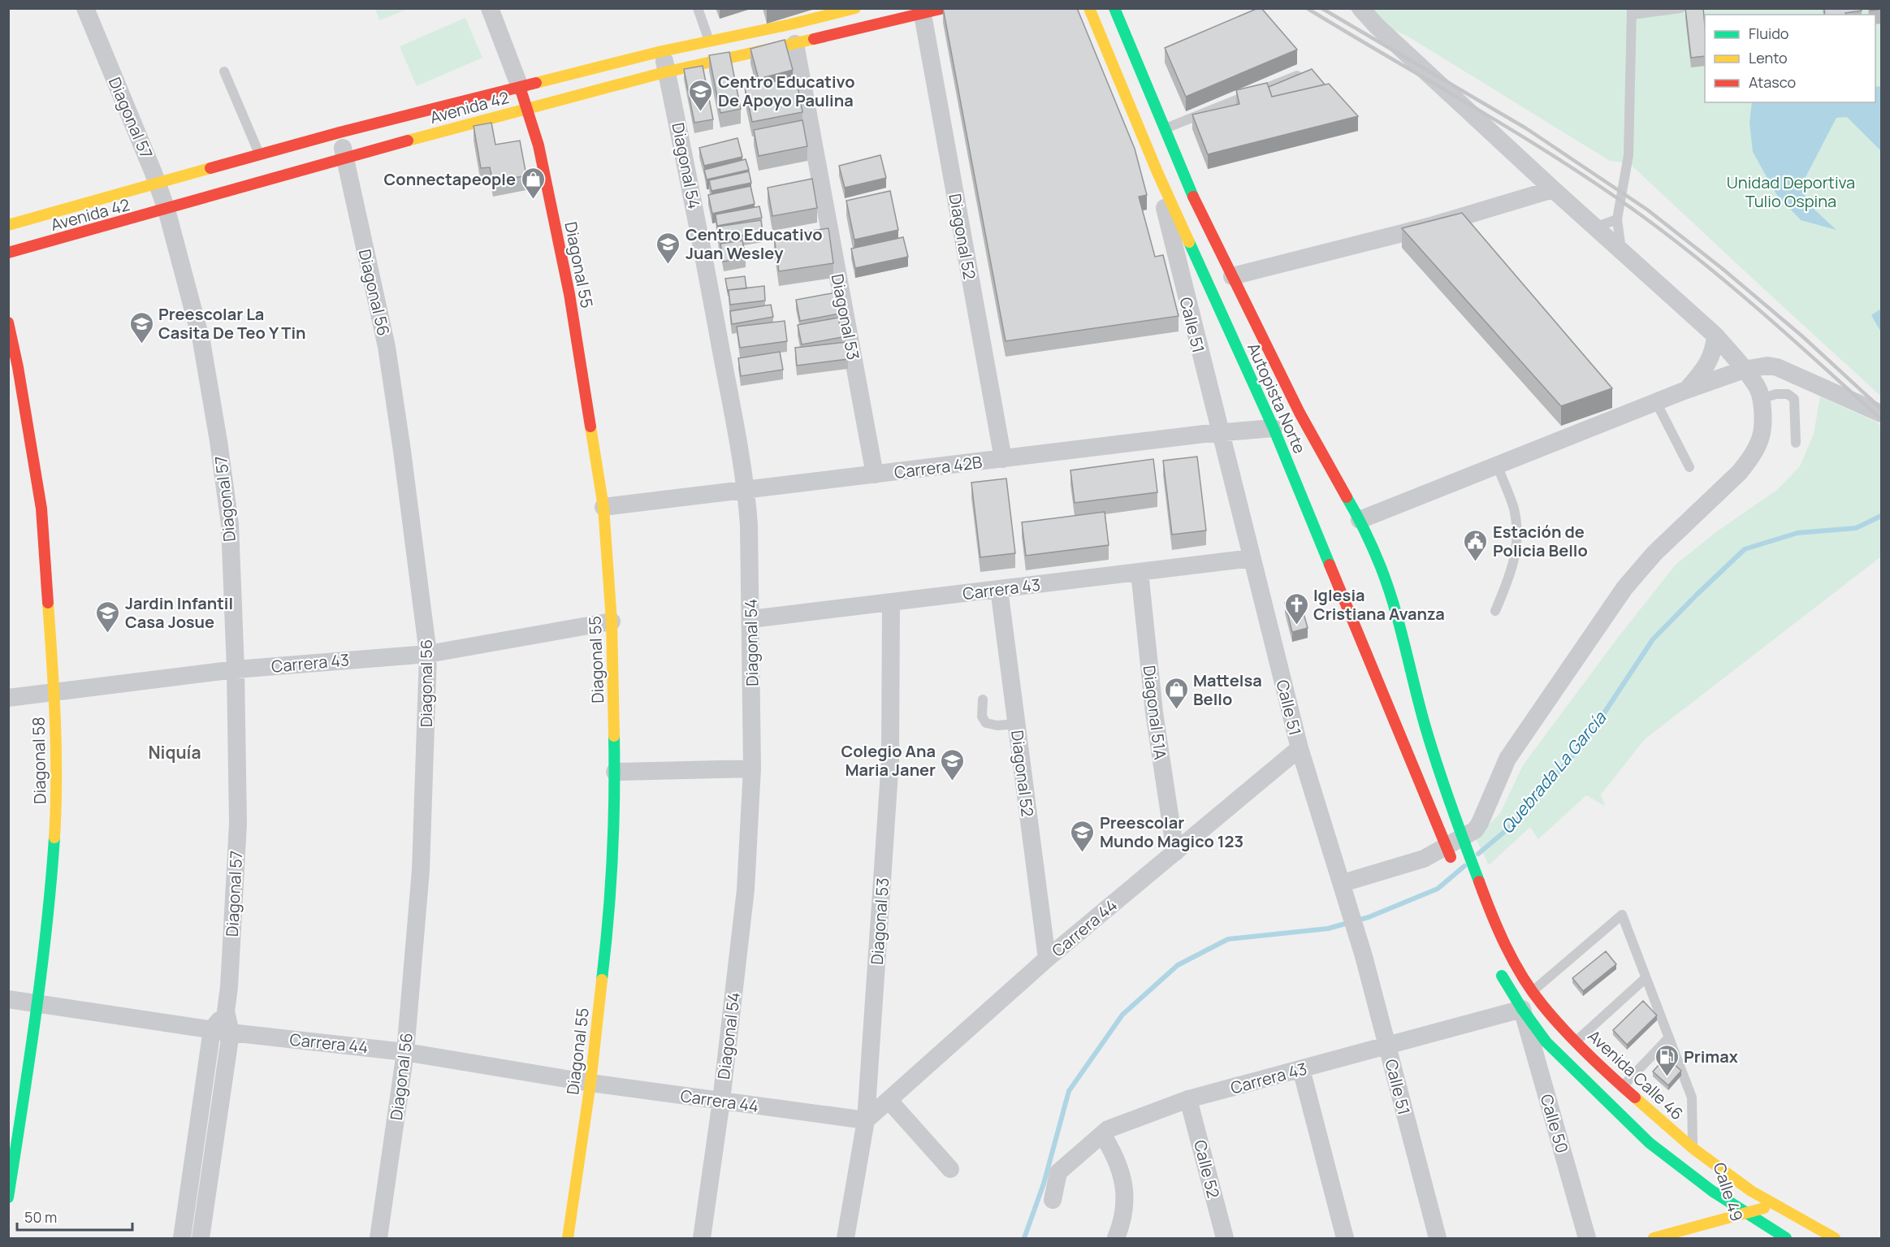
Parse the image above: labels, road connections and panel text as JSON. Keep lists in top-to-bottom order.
{
  "streets": {
    "street": [
      "Avenida 42",
      "Diagonal 57",
      "Diagonal 54",
      "Diagonal 52",
      "Diagonal 55",
      "Diagonal 56",
      "Diagonal 53",
      "Calle 51",
      "Autopista Norte",
      "Carrera 42B",
      "Carrera 43",
      "Diagonal 51A",
      "Diagonal 58",
      "Carrera 44",
      "Avenida Calle 46",
      "Calle 50",
      "Calle 52",
      "Calle 49"
    ]
  },
  "crossings": [
    ["Avenida 42", "Diagonal 57"],
    ["Avenida 42", "Diagonal 54"],
    ["Avenida 42", "Diagonal 52"],
    ["Avenida 42", "Diagonal 55"],
    ["Avenida 42", "Diagonal 56"],
    ["Avenida 42", "Diagonal 53"],
    ["Diagonal 57", "Carrera 43"],
    ["Diagonal 57", "Carrera 44"],
    ["Diagonal 54", "Carrera 42B"],
    ["Diagonal 54", "Carrera 43"],
    ["Diagonal 54", "Carrera 44"],
    ["Diagonal 52", "Carrera 42B"],
    ["Diagonal 52", "Carrera 43"],
    ["Diagonal 52", "Carrera 44"],
    ["Diagonal 55", "Carrera 42B"],
    ["Diagonal 55", "Carrera 43"],
    ["Diagonal 55", "Carrera 44"],
    ["Diagonal 56", "Carrera 43"],
    ["Diagonal 56", "Carrera 44"],
    ["Diagonal 53", "Carrera 42B"],
    ["Diagonal 53", "Carrera 43"],
    ["Diagonal 53", "Carrera 44"],
    ["Calle 51", "Autopista Norte"],
    ["Calle 51", "Carrera 42B"],
    ["Calle 51", "Carrera 43"],
    ["Calle 51", "Carrera 44"],
    ["Autopista Norte", "Carrera 42B"],
    ["Autopista Norte", "Avenida Calle 46"],
    ["Carrera 43", "Diagonal 51A"],
    ["Carrera 43", "Diagonal 58"],
    ["Carrera 43", "Calle 50"],
    ["Carrera 43", "Calle 52"],
    ["Diagonal 51A", "Carrera 44"],
    ["Diagonal 58", "Carrera 44"],
    ["Avenida Calle 46", "Calle 49"]
  ],
  "districts": ["Niquía"],
  "water": ["Quebrada La García"],
  "parks": ["Unidad Deportiva Tulio Ospina"],
  "places": {
    "school or university": [
      "Centro Educativo De Apoyo Paulina",
      "Centro Educativo Juan Wesley",
      "Preescolar La Casita De Teo Y Tin",
      "Jardin Infantil Casa Josue",
      "Colegio Ana Maria Janer",
      "Preescolar Mundo Magico 123"
    ],
    "shop": ["Connectapeople", "Mattelsa Bello"],
    "public building": ["Estación de Policia Bello"],
    "church": ["Iglesia Cristiana Avanza"],
    "fuel station": ["Primax"]
  },
  "legend": ["Fluido", "Lento", "Atasco"],
  "scale_bar": "50 m"
}
